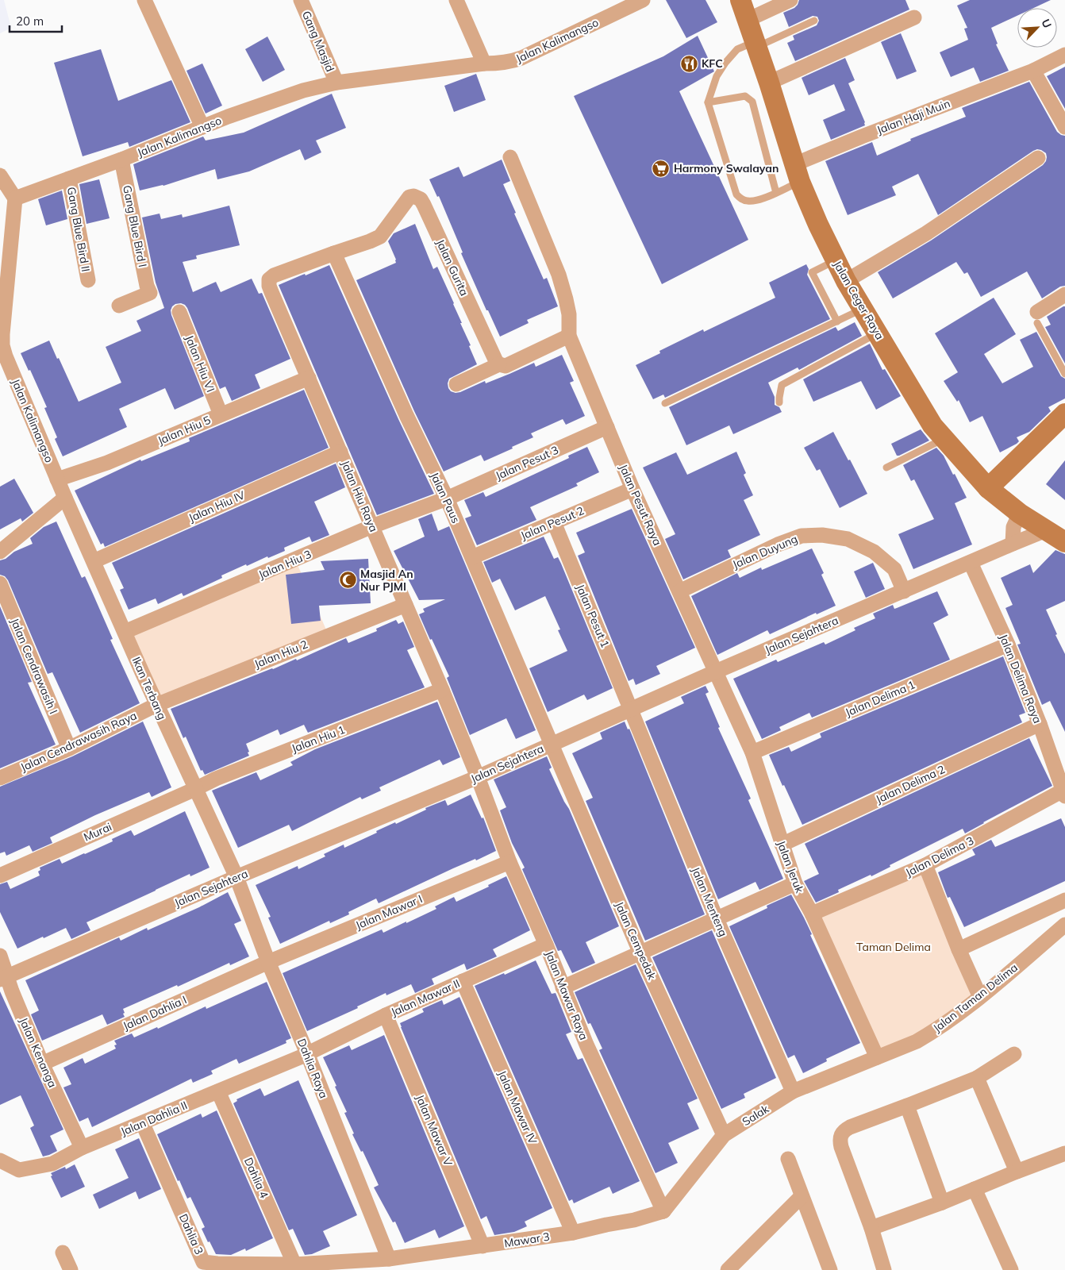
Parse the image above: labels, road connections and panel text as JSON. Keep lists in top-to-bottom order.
{
  "streets": {
    "main road": ["Jalan Ceger Raya"],
    "street": [
      "Jalan Kalimangso",
      "Gang Masjid",
      "Jalan Haji Muin",
      "Gang Blue Bird I",
      "Gang Blue Bird II",
      "Jalan Gurita",
      "Jalan Hiu VI",
      "Jalan Hiu 5",
      "Jalan Pesut 3",
      "Jalan Hiu Raya",
      "Jalan Paus",
      "Jalan Pesut Raya",
      "Jalan Hiu IV",
      "Jalan Pesut 2",
      "Jalan Duyung",
      "Jalan Hiu 3",
      "Jalan Pesut 1",
      "Jalan Sejahtera",
      "Jalan Hiu 2",
      "Jalan Cendrawasih I",
      "Jalan Delima Raya",
      "Ikan Terbang",
      "Jalan Delima 1",
      "Jalan Hiu 1",
      "Jalan Cendrawasih Raya",
      "Jalan Delima 2",
      "Murai",
      "Jalan Delima 3",
      "Jalan Jeruk",
      "Jalan Menteng",
      "Jalan Mawar I",
      "Jalan Cempedak",
      "Jalan Mawar Raya",
      "Jalan Mawar II",
      "Jalan Taman Delima",
      "Jalan Dahlia I",
      "Jalan Kenanga",
      "Dahlia Raya",
      "Jalan Mawar IV",
      "Salak",
      "Jalan Dahlia II",
      "Jalan Mawar V",
      "Dahlia 4",
      "Dahlia 3",
      "Mawar 3"
    ]
  },
  "crossings": [
    ["Jalan Kalimangso", "Gang Masjid"],
    ["Jalan Kalimangso", "Gang Blue Bird I"],
    ["Jalan Kalimangso", "Gang Blue Bird II"],
    ["Jalan Kalimangso", "Jalan Hiu 5"],
    ["Jalan Kalimangso", "Ikan Terbang"],
    ["Jalan Haji Muin", "Jalan Ceger Raya"],
    ["Jalan Gurita", "Jalan Hiu Raya"],
    ["Jalan Gurita", "Jalan Paus"],
    ["Jalan Ceger Raya", "Jalan Sejahtera"],
    ["Jalan Hiu VI", "Jalan Hiu 5"],
    ["Jalan Hiu 5", "Jalan Hiu Raya"],
    ["Jalan Pesut 3", "Jalan Paus"],
    ["Jalan Pesut 3", "Jalan Pesut Raya"],
    ["Jalan Pesut 3", "Jalan Hiu 3"],
    ["Jalan Hiu Raya", "Jalan Paus"],
    ["Jalan Hiu Raya", "Jalan Hiu IV"],
    ["Jalan Hiu Raya", "Jalan Hiu 3"],
    ["Jalan Hiu Raya", "Jalan Sejahtera"],
    ["Jalan Hiu Raya", "Jalan Hiu 2"],
    ["Jalan Hiu Raya", "Jalan Hiu 1"],
    ["Jalan Hiu Raya", "Jalan Mawar Raya"],
    ["Jalan Paus", "Jalan Pesut 2"],
    ["Jalan Paus", "Jalan Hiu 3"],
    ["Jalan Paus", "Jalan Sejahtera"],
    ["Jalan Paus", "Jalan Cempedak"],
    ["Jalan Pesut Raya", "Jalan Pesut 2"],
    ["Jalan Pesut Raya", "Jalan Duyung"],
    ["Jalan Pesut Raya", "Jalan Sejahtera"],
    ["Jalan Pesut Raya", "Jalan Jeruk"],
    ["Jalan Hiu IV", "Ikan Terbang"],
    ["Jalan Pesut 2", "Jalan Pesut 1"],
    ["Jalan Duyung", "Jalan Sejahtera"],
    ["Jalan Hiu 3", "Ikan Terbang"],
    ["Jalan Pesut 1", "Jalan Sejahtera"],
    ["Jalan Pesut 1", "Jalan Menteng"],
    ["Jalan Sejahtera", "Jalan Delima Raya"],
    ["Jalan Sejahtera", "Ikan Terbang"],
    ["Jalan Sejahtera", "Jalan Jeruk"],
    ["Jalan Sejahtera", "Jalan Menteng"],
    ["Jalan Sejahtera", "Jalan Cempedak"],
    ["Jalan Sejahtera", "Jalan Mawar Raya"],
    ["Jalan Sejahtera", "Jalan Kenanga"],
    ["Jalan Sejahtera", "Dahlia Raya"],
    ["Jalan Hiu 2", "Ikan Terbang"],
    ["Jalan Hiu 2", "Jalan Cendrawasih Raya"],
    ["Jalan Cendrawasih I", "Jalan Cendrawasih Raya"],
    ["Jalan Delima Raya", "Jalan Delima 1"],
    ["Jalan Delima Raya", "Jalan Delima 2"],
    ["Jalan Delima Raya", "Jalan Delima 3"],
    ["Ikan Terbang", "Jalan Hiu 1"],
    ["Ikan Terbang", "Jalan Cendrawasih Raya"],
    ["Ikan Terbang", "Murai"],
    ["Ikan Terbang", "Dahlia Raya"],
    ["Jalan Delima 1", "Jalan Jeruk"],
    ["Jalan Hiu 1", "Murai"],
    ["Jalan Delima 2", "Jalan Jeruk"],
    ["Jalan Delima 3", "Jalan Jeruk"],
    ["Jalan Jeruk", "Jalan Taman Delima"],
    ["Jalan Jeruk", "Salak"],
    ["Jalan Menteng", "Salak"],
    ["Jalan Mawar I", "Jalan Mawar Raya"],
    ["Jalan Mawar I", "Jalan Dahlia I"],
    ["Jalan Mawar I", "Dahlia Raya"],
    ["Jalan Cempedak", "Salak"],
    ["Jalan Mawar Raya", "Jalan Mawar II"],
    ["Jalan Mawar Raya", "Salak"],
    ["Jalan Mawar Raya", "Mawar 3"],
    ["Jalan Mawar II", "Dahlia Raya"],
    ["Jalan Mawar II", "Jalan Mawar IV"],
    ["Jalan Mawar II", "Jalan Dahlia II"],
    ["Jalan Mawar II", "Jalan Mawar V"],
    ["Jalan Taman Delima", "Salak"],
    ["Jalan Dahlia I", "Jalan Kenanga"],
    ["Jalan Dahlia I", "Dahlia Raya"],
    ["Jalan Kenanga", "Jalan Dahlia II"],
    ["Dahlia Raya", "Jalan Dahlia II"],
    ["Dahlia Raya", "Dahlia 3"],
    ["Dahlia Raya", "Mawar 3"],
    ["Jalan Mawar IV", "Mawar 3"],
    ["Salak", "Mawar 3"],
    ["Jalan Dahlia II", "Dahlia 4"],
    ["Jalan Dahlia II", "Dahlia 3"],
    ["Jalan Mawar V", "Mawar 3"],
    ["Dahlia 4", "Dahlia 3"],
    ["Dahlia 3", "Mawar 3"]
  ],
  "parks": ["Taman Delima"],
  "places": {
    "restaurant": ["KFC"],
    "supermarket": ["Harmony Swalayan"],
    "mosque": ["Masjid An Nur PJMI"]
  },
  "scale_bar": "20 m",
  "north": "top right"
}
